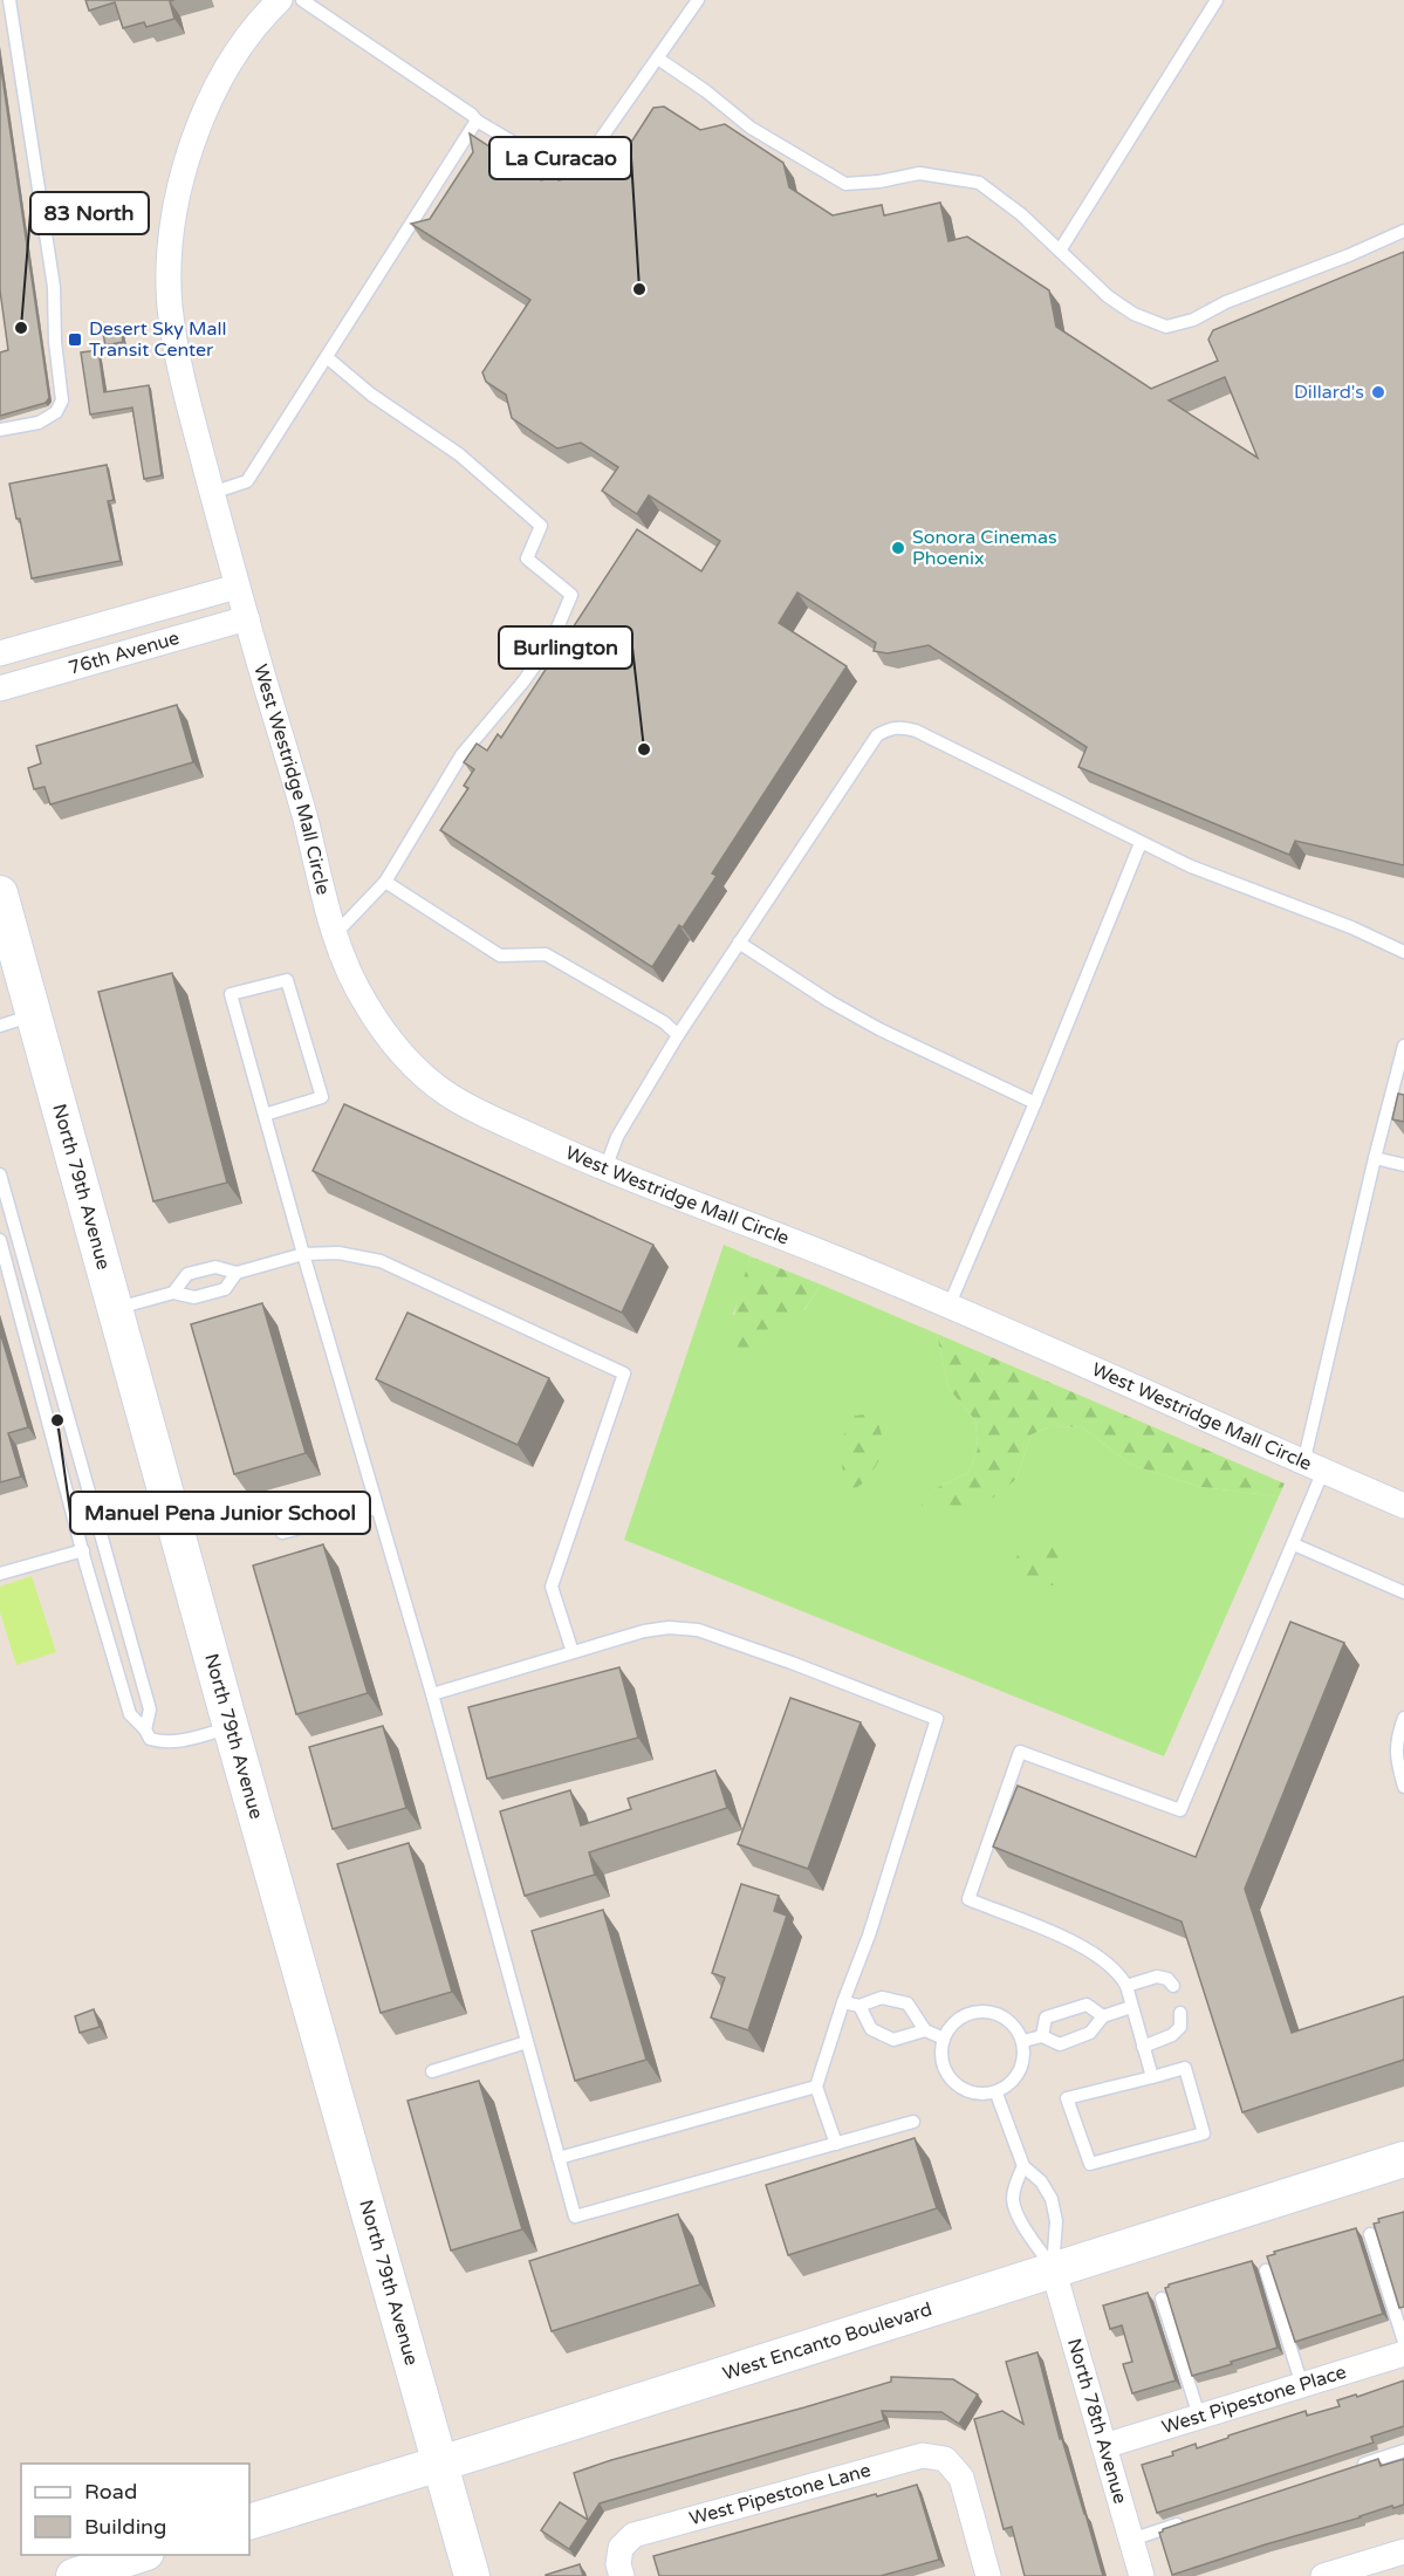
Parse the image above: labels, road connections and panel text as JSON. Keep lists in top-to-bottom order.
{
  "streets": {
    "street": [
      "76th Avenue",
      "West Westridge Mall Circle",
      "North 79th Avenue",
      "West Encanto Boulevard",
      "West Pipestone Place",
      "North 78th Avenue",
      "West Pipestone Lane"
    ]
  },
  "crossings": [
    ["76th Avenue", "West Westridge Mall Circle"],
    ["North 79th Avenue", "West Encanto Boulevard"],
    ["West Encanto Boulevard", "North 78th Avenue"],
    ["West Pipestone Place", "North 78th Avenue"]
  ],
  "places": {
    "other": [
      "La Curacao",
      "83 North",
      "Dillard's",
      "Sonora Cinemas Phoenix",
      "Burlington",
      "Manuel Pena Junior School"
    ],
    "transit": ["Desert Sky Mall Transit Center"]
  },
  "legend": ["Road", "Building"]
}
